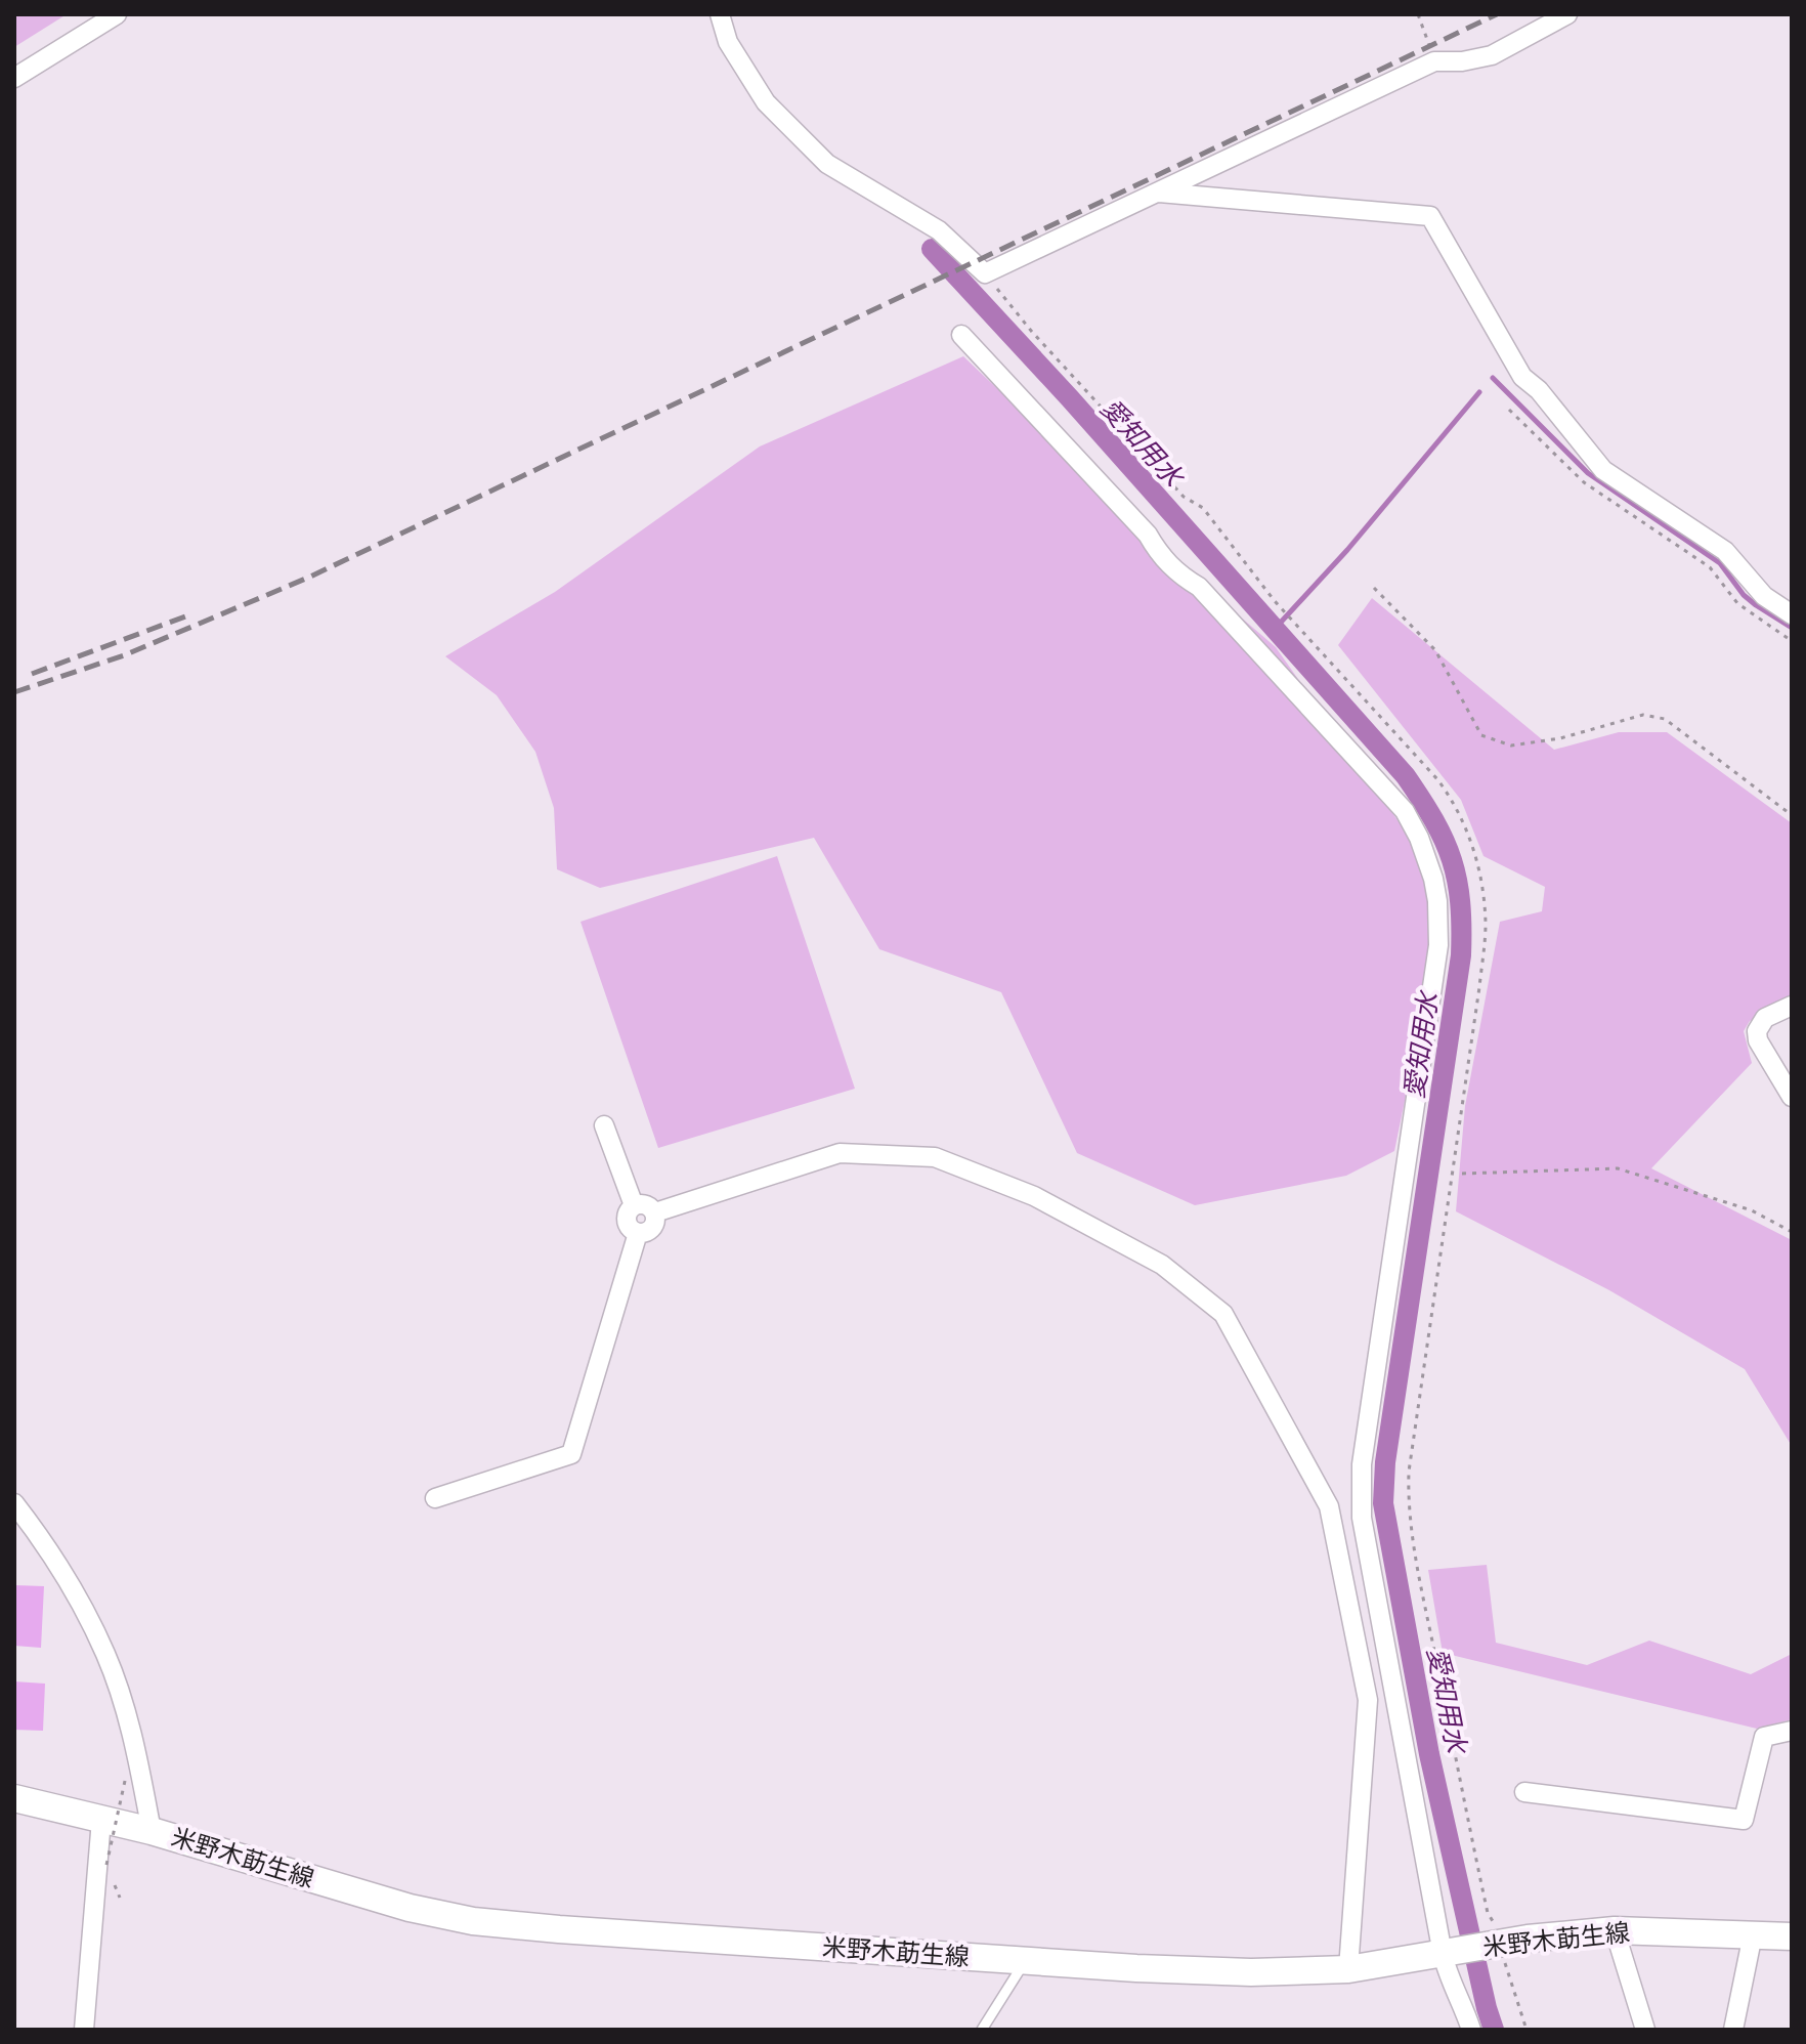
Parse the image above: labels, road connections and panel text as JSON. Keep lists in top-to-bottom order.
{
  "streets": {
    "main road": ["米野木莇生線"]
  },
  "water": ["愛知用水"]
}
